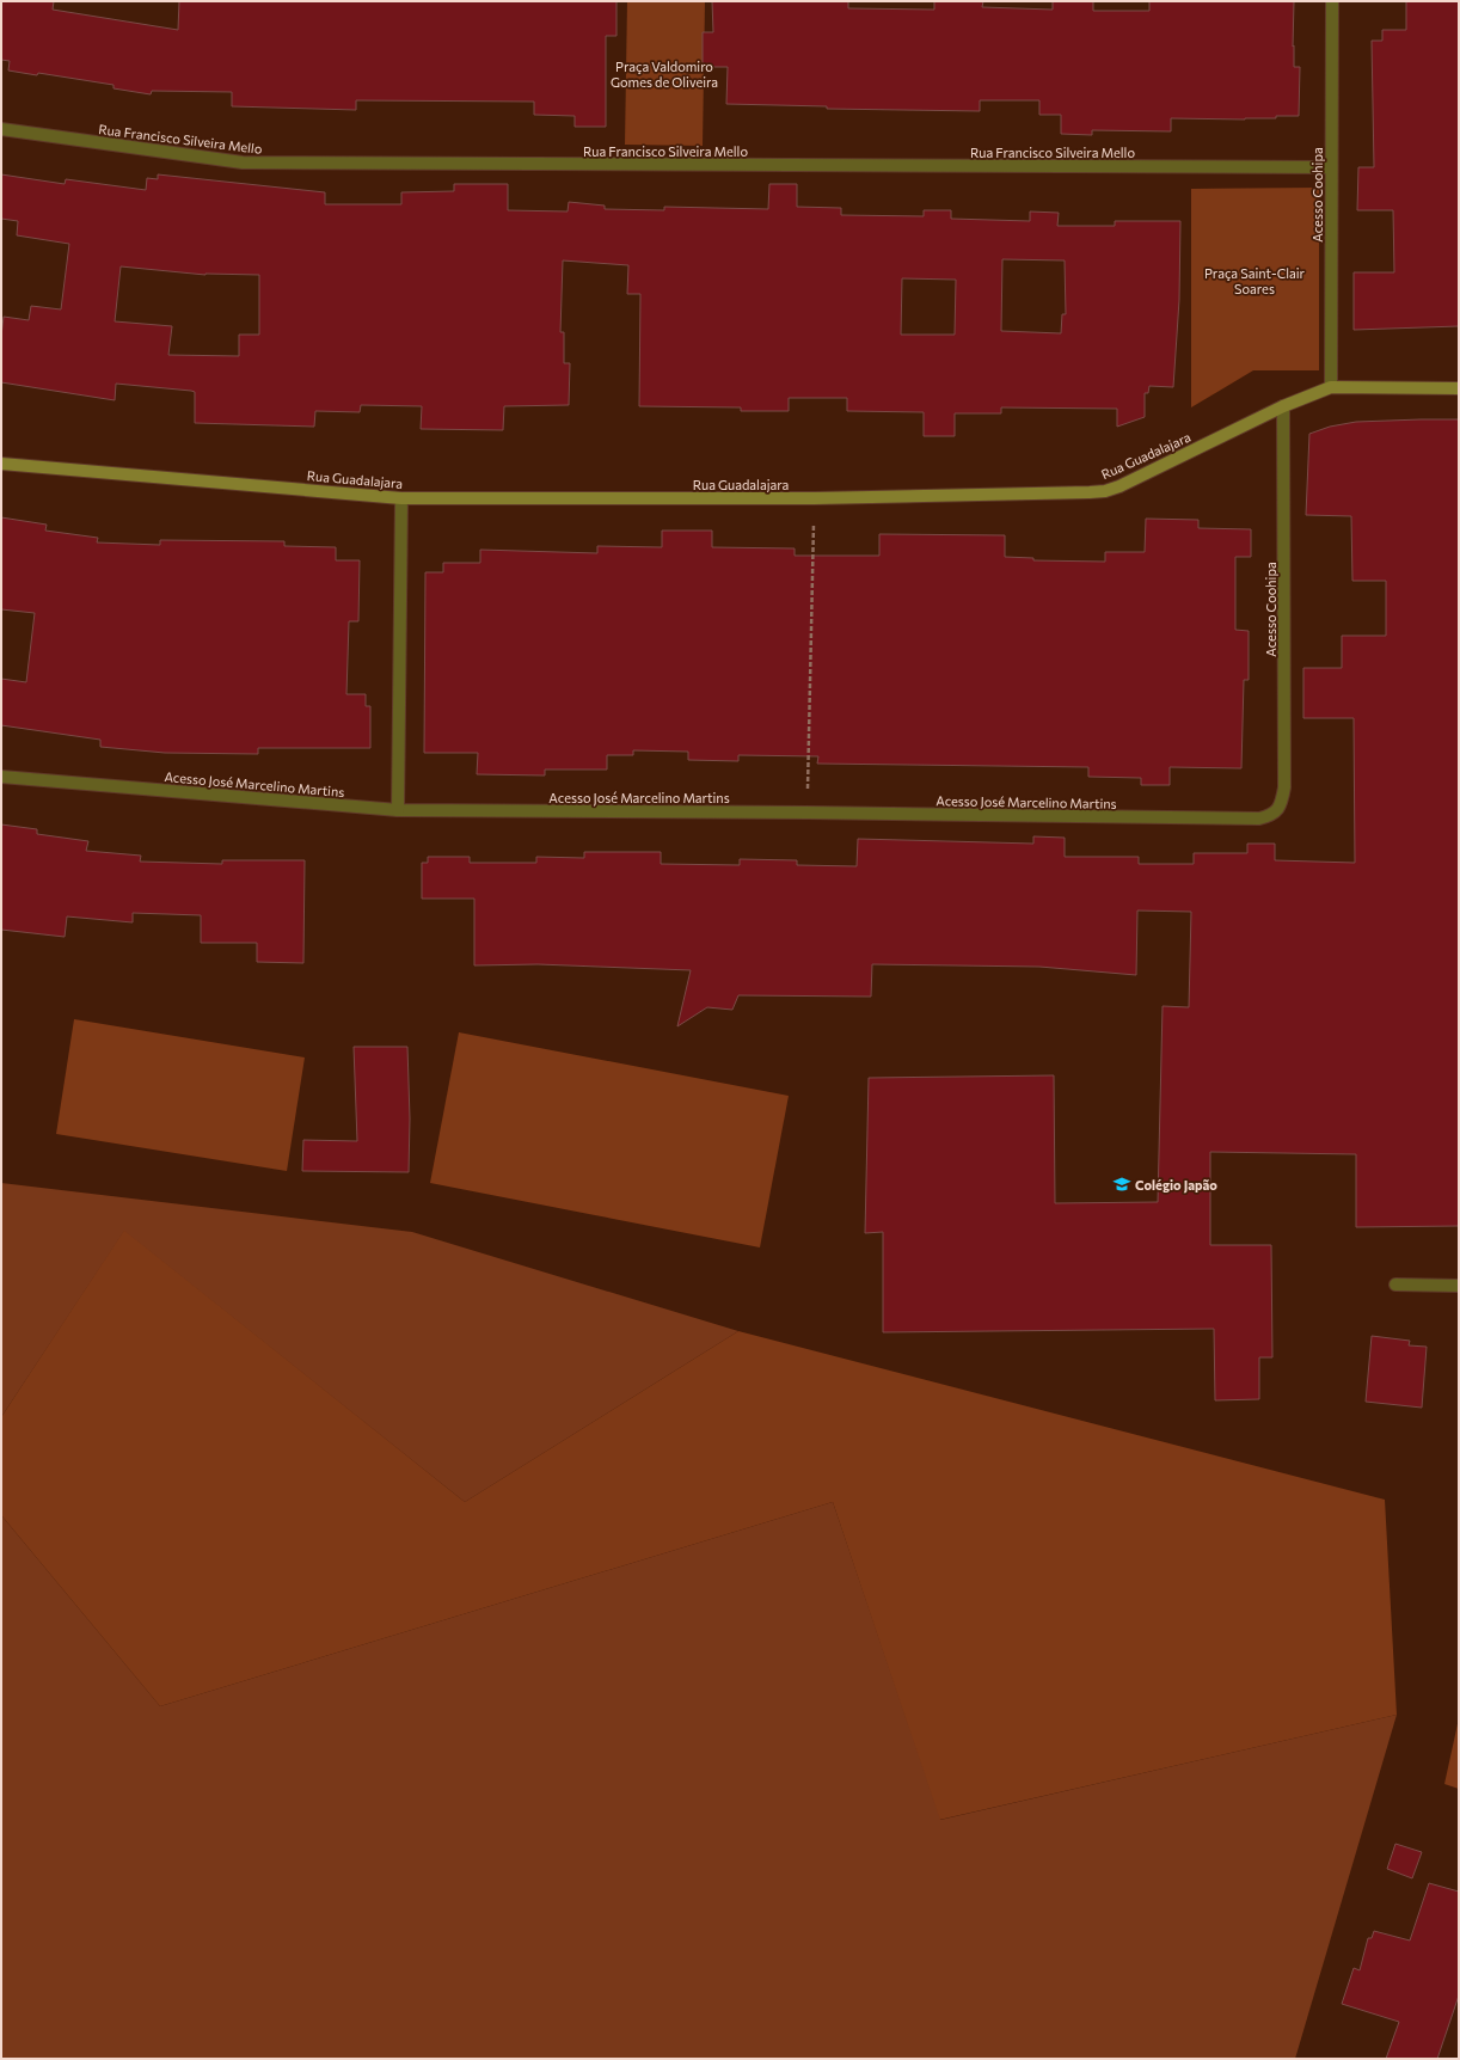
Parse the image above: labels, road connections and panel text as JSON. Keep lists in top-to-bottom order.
{
  "streets": {
    "main road": ["Rua Guadalajara"],
    "street": ["Rua Francisco Silveira Mello", "Acesso Coohipa", "Acesso José Marcelino Martins"]
  },
  "crossings": [
    ["Rua Francisco Silveira Mello", "Acesso Coohipa"],
    ["Acesso Coohipa", "Rua Guadalajara"],
    ["Acesso Coohipa", "Acesso José Marcelino Martins"]
  ],
  "parks": ["Praça Valdomiro Gomes de Oliveira", "Praça Saint-Clair Soares"],
  "places": {
    "school or university": ["Colégio Japão"]
  }
}
